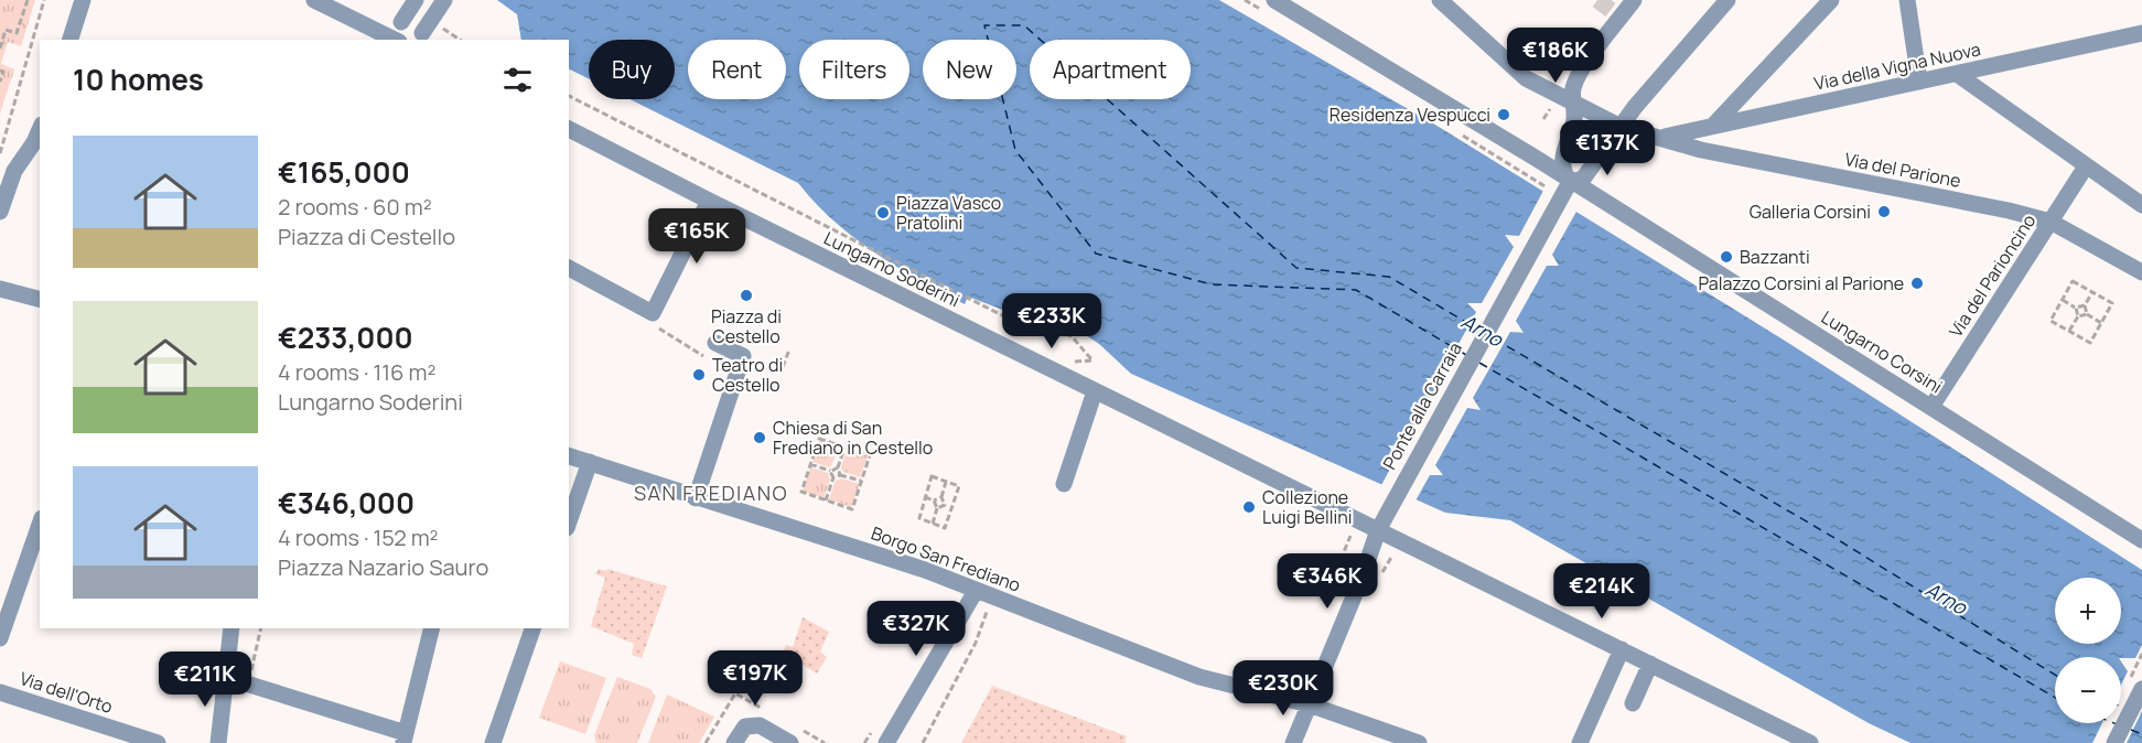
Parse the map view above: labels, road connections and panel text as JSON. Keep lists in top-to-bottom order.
{
  "streets": {
    "street": [
      "Via della Vigna Nuova",
      "Via del Parione",
      "Lungarno Soderini",
      "Via del Parioncino",
      "Lungarno Corsini",
      "Ponte alla Carraia",
      "Borgo San Frediano",
      "Via dell'Orto"
    ]
  },
  "crossings": [
    ["Via della Vigna Nuova", "Via del Parione"],
    ["Via del Parione", "Via del Parioncino"],
    ["Lungarno Soderini", "Ponte alla Carraia"],
    ["Via del Parioncino", "Lungarno Corsini"],
    ["Lungarno Corsini", "Ponte alla Carraia"],
    ["Ponte alla Carraia", "Borgo San Frediano"]
  ],
  "districts": ["SAN FREDIANO"],
  "water": ["Arno"],
  "places": [
    "Residenza Vespucci",
    "Galleria Corsini",
    "Piazza Vasco Pratolini",
    "Bazzanti",
    "Palazzo Corsini al Parione",
    "Piazza di Cestello",
    "Teatro di Cestello",
    "Chiesa di San Frediano in Cestello",
    "Collezione Luigi Bellini"
  ],
  "page": {
    "price": [
      "€186K",
      "€137K",
      "€165K",
      "€233K",
      "€346K",
      "€214K",
      "€327K",
      "€197K",
      "€211K",
      "€230K"
    ],
    "chip": [
      "Buy",
      "Rent",
      "Filters",
      "New",
      "Apartment"
    ],
    "heading": "10 homes",
    "list": [
      {
        "name": "€165,000",
        "note": "2 rooms · 60 m² · Piazza di Cestello"
      },
      {
        "name": "€233,000",
        "note": "4 rooms · 116 m² · Lungarno Soderini"
      },
      {
        "name": "€346,000",
        "note": "4 rooms · 152 m² · Piazza Nazario Sauro"
      }
    ],
    "map_buttons": ["+", "−"]
  }
}
